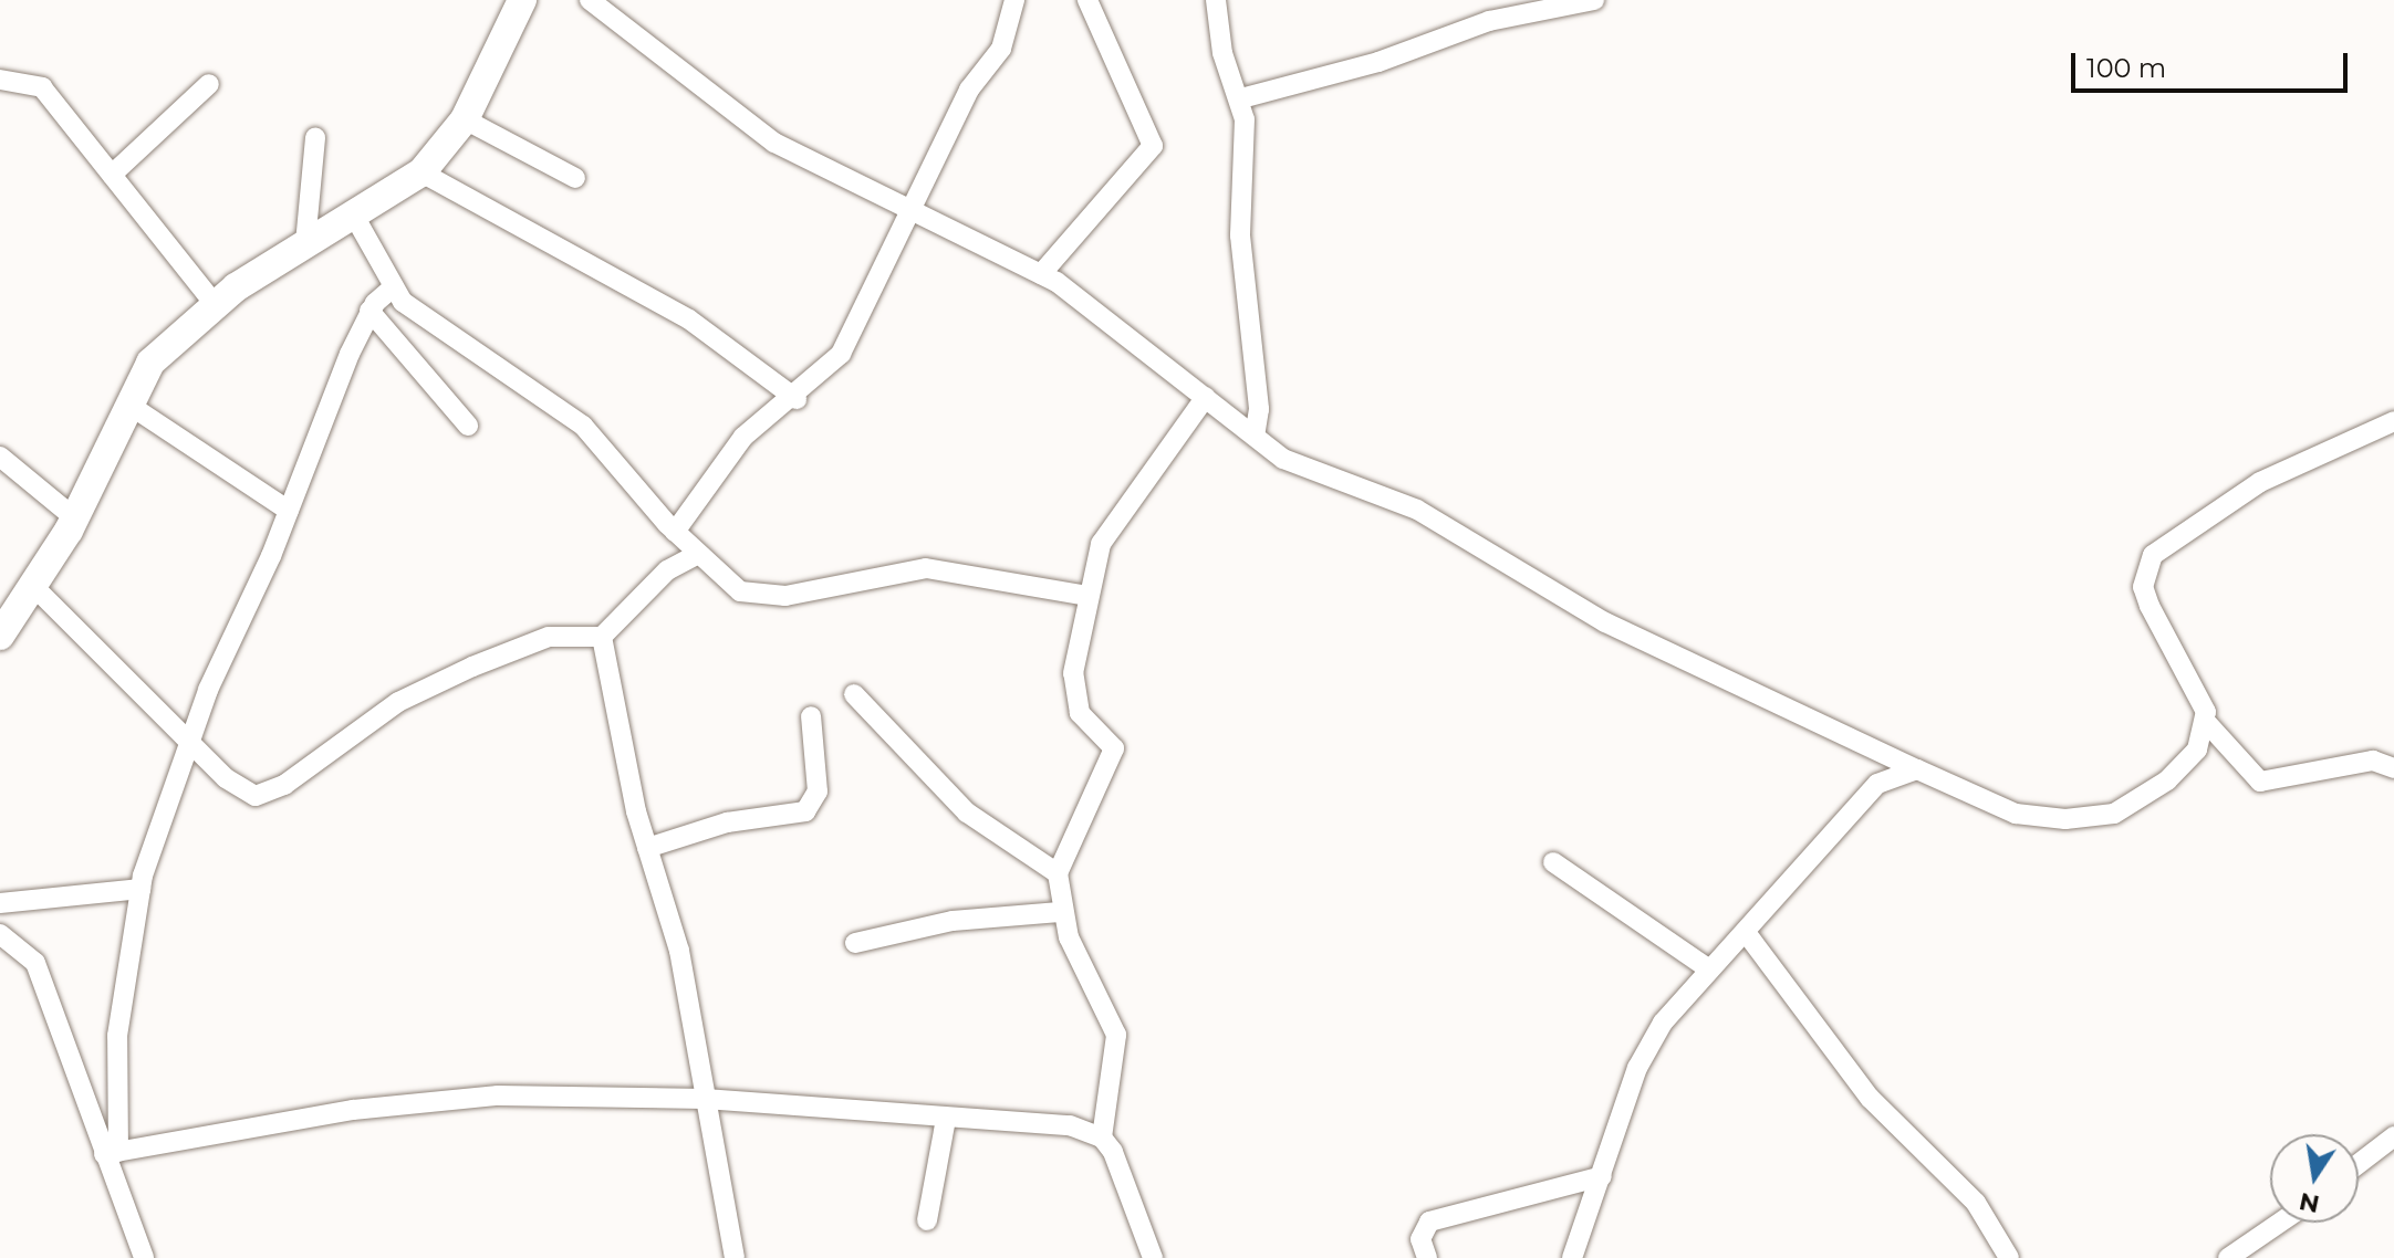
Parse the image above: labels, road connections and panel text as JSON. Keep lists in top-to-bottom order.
{
  "scale_bar": "100 m",
  "north": "bottom"
}
